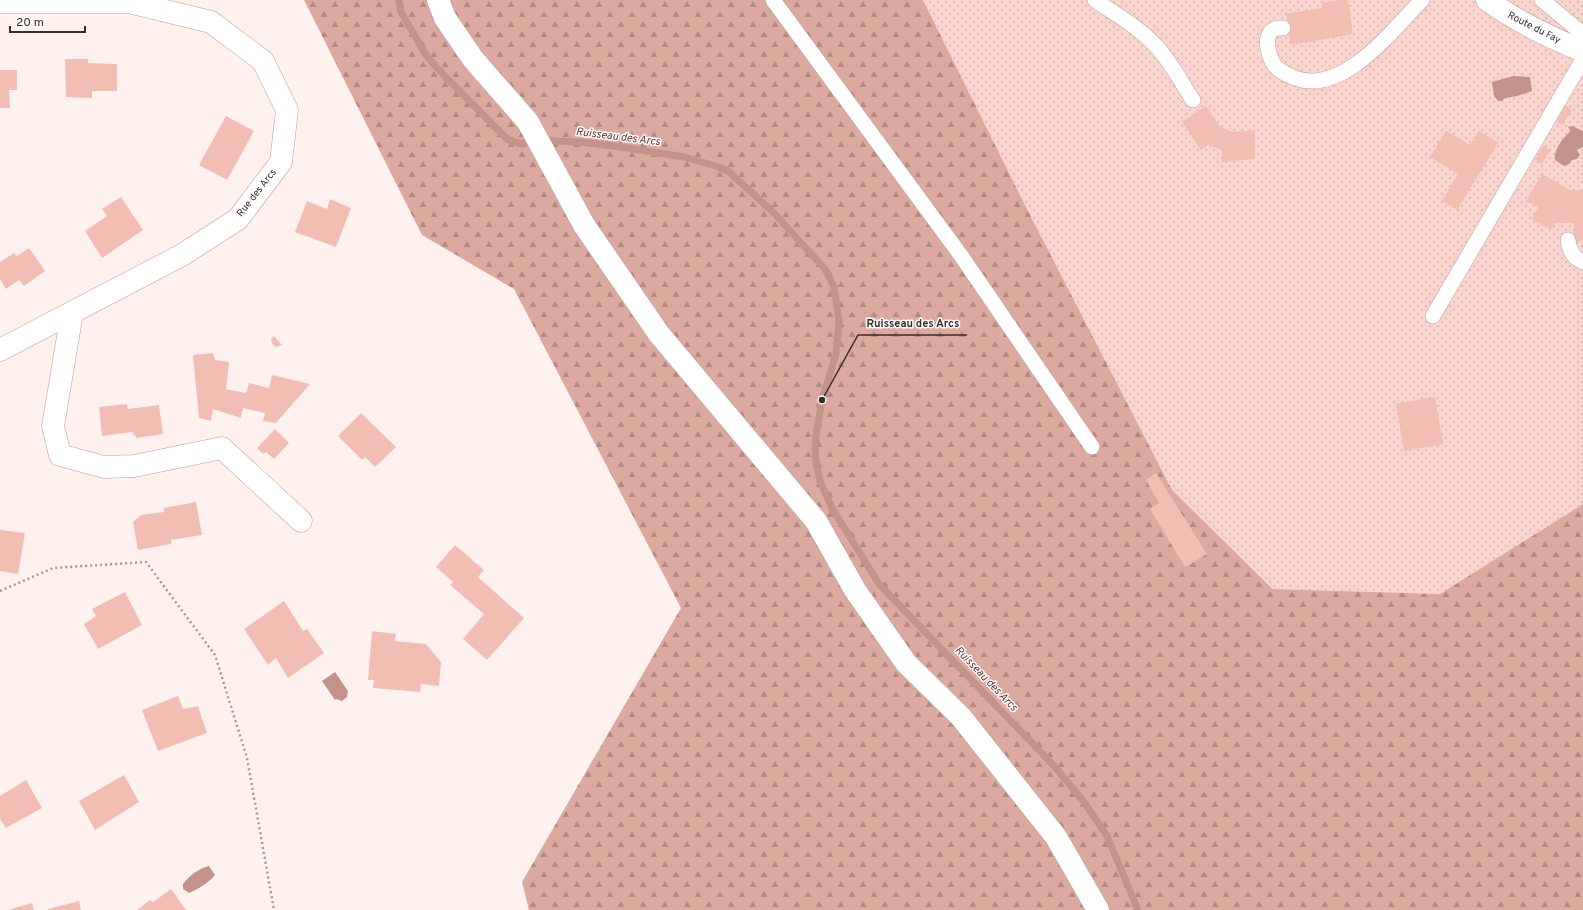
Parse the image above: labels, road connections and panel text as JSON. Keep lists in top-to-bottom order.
{
  "streets": {
    "street": ["Route du Fay", "Rue des Arcs"]
  },
  "water": ["Ruisseau des Arcs"],
  "places": ["Ruisseau des Arcs"],
  "scale_bar": "20 m"
}
